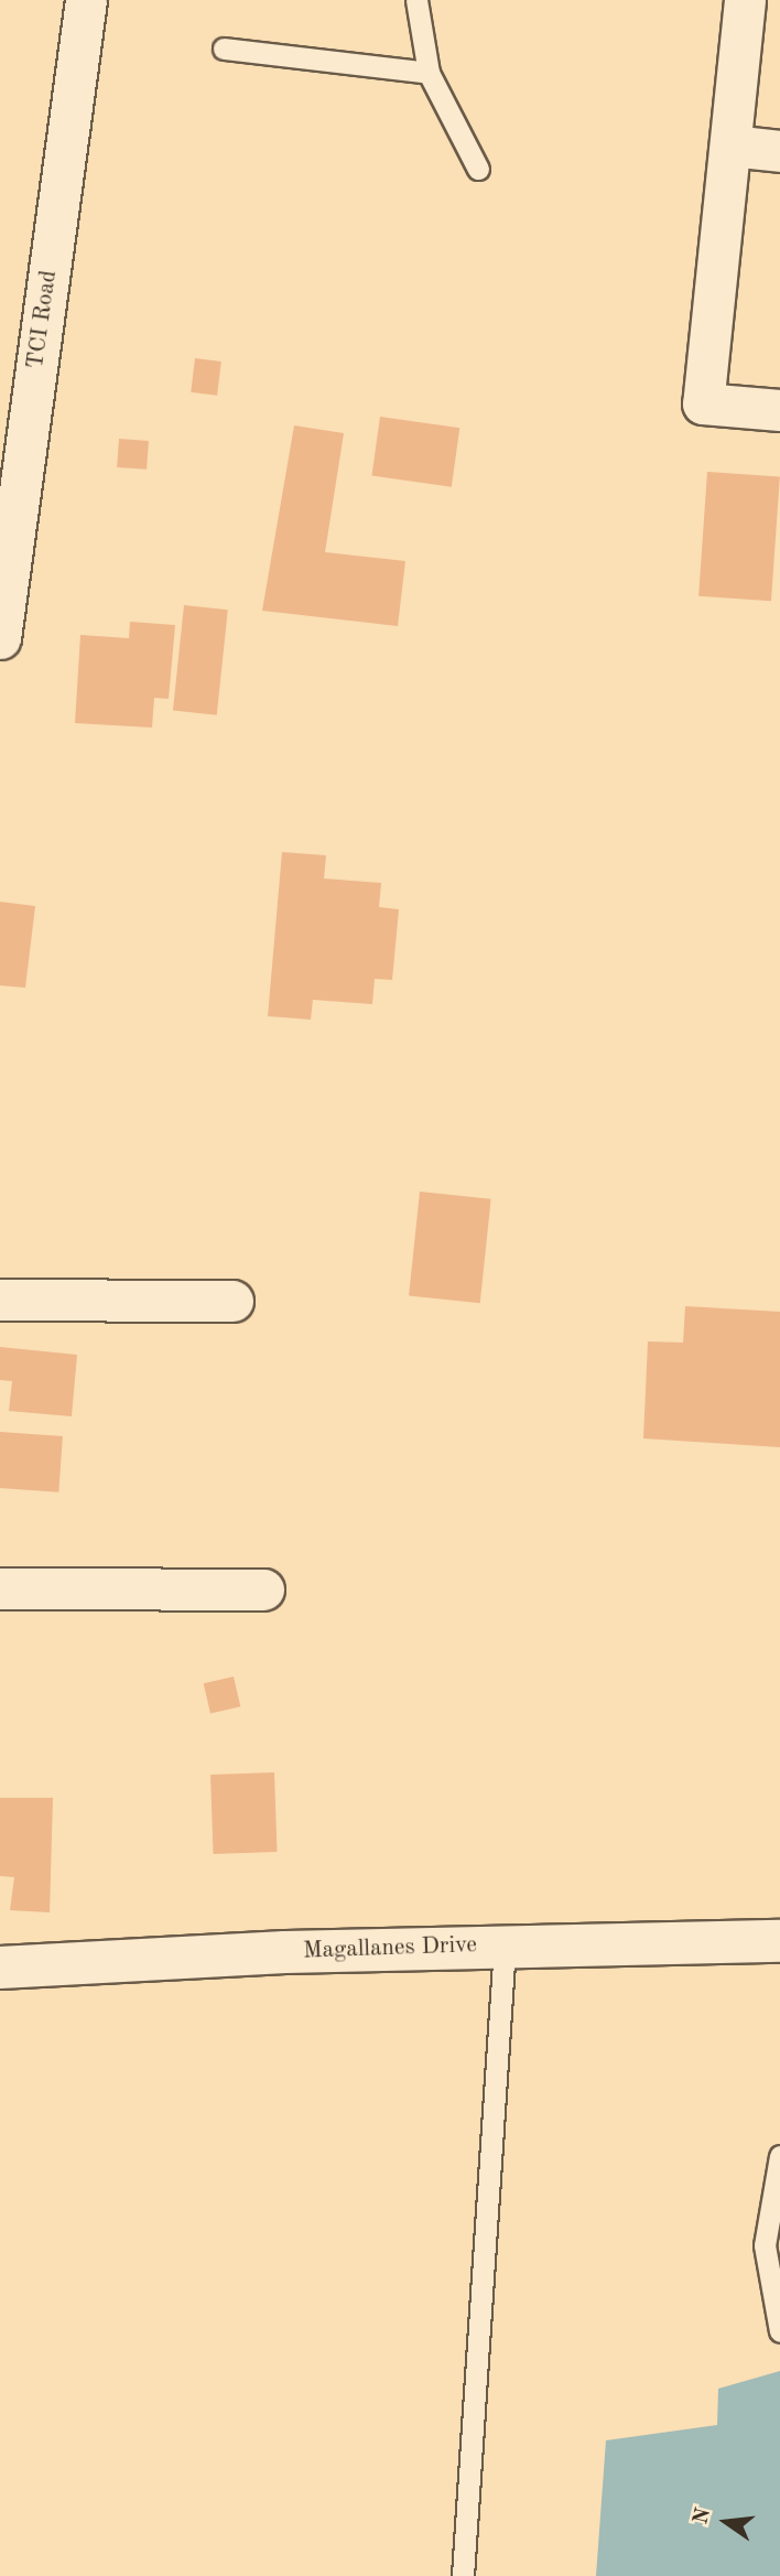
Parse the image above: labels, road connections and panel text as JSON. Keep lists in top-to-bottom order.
{
  "streets": {
    "street": ["TCI Road", "Magallanes Drive"]
  },
  "north": "left"
}
